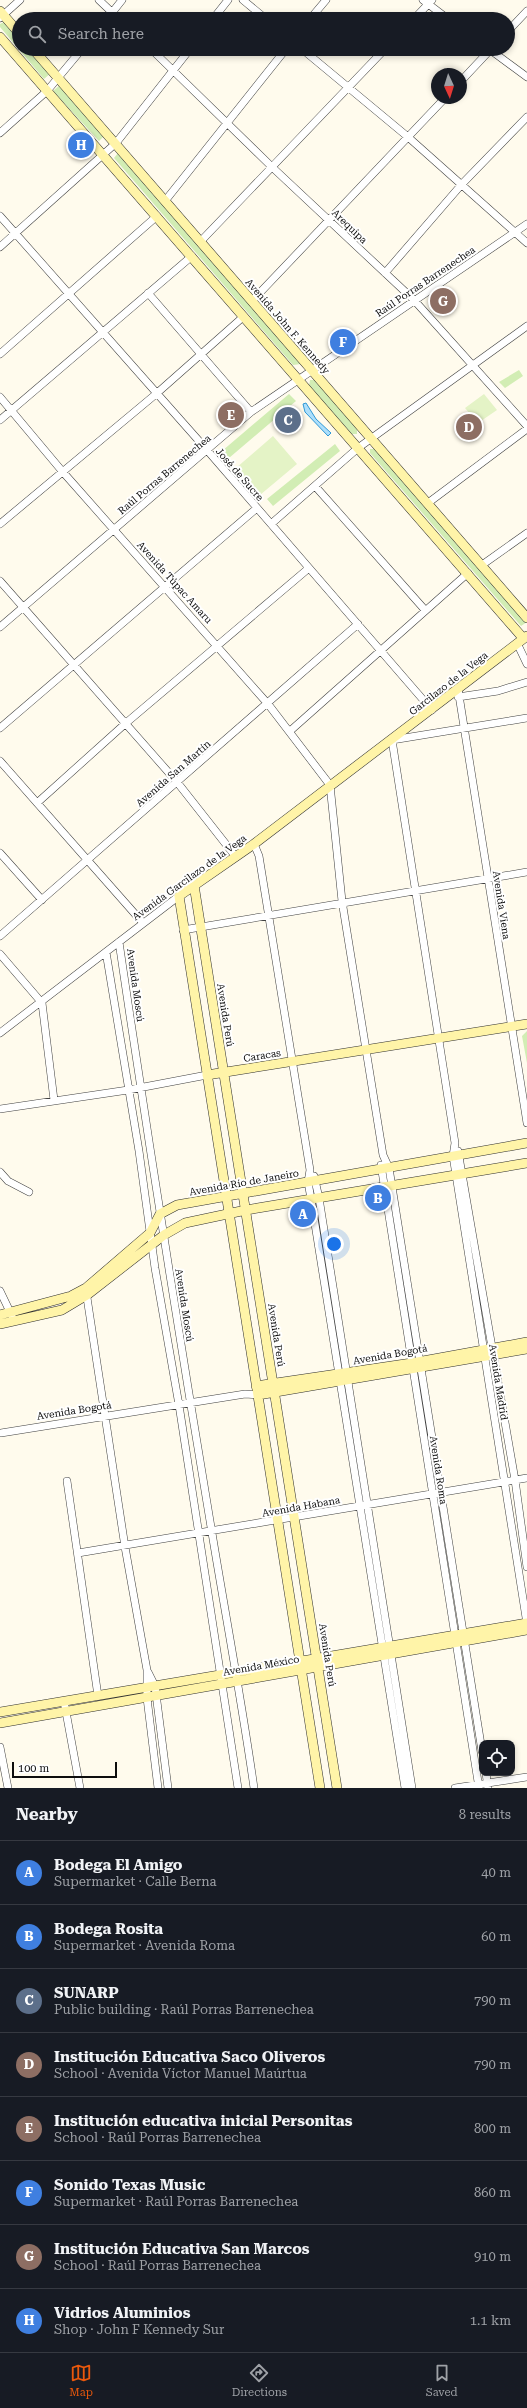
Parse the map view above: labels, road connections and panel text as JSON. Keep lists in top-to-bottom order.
{
  "streets": {
    "street": [
      "Arequipa",
      "Raúl Porras Barrenechea",
      "Avenida John F. Kennedy",
      "José de Sucre",
      "Avenida Túpac Amaru",
      "Garcilazo de la Vega",
      "Avenida San Martín",
      "Avenida Garcilazo de la Vega",
      "Avenida Viena",
      "Avenida Moscú",
      "Avenida Perú",
      "Caracas",
      "Avenida Río de Janeiro",
      "Avenida Bogotá",
      "Avenida Madrid",
      "Avenida Roma",
      "Avenida Habana",
      "Avenida México"
    ]
  },
  "crossings": [
    ["Arequipa", "Raúl Porras Barrenechea"],
    ["Raúl Porras Barrenechea", "Avenida John F. Kennedy"],
    ["Raúl Porras Barrenechea", "José de Sucre"],
    ["Raúl Porras Barrenechea", "Avenida Túpac Amaru"],
    ["José de Sucre", "Garcilazo de la Vega"],
    ["José de Sucre", "Avenida San Martín"],
    ["Avenida Túpac Amaru", "Avenida San Martín"],
    ["Avenida Túpac Amaru", "Avenida Garcilazo de la Vega"],
    ["Avenida Túpac Amaru", "Avenida Roma"],
    ["Garcilazo de la Vega", "Avenida Garcilazo de la Vega"],
    ["Garcilazo de la Vega", "Avenida Viena"],
    ["Garcilazo de la Vega", "Avenida Madrid"],
    ["Avenida Garcilazo de la Vega", "Avenida Moscú"],
    ["Avenida Garcilazo de la Vega", "Avenida Perú"],
    ["Avenida Garcilazo de la Vega", "Avenida Madrid"],
    ["Avenida Garcilazo de la Vega", "Avenida Roma"],
    ["Avenida Viena", "Caracas"],
    ["Avenida Moscú", "Caracas"],
    ["Avenida Moscú", "Avenida Río de Janeiro"],
    ["Avenida Moscú", "Avenida Bogotá"],
    ["Avenida Moscú", "Avenida Habana"],
    ["Avenida Moscú", "Avenida México"],
    ["Avenida Perú", "Caracas"],
    ["Avenida Perú", "Avenida Río de Janeiro"],
    ["Avenida Perú", "Avenida Bogotá"],
    ["Avenida Perú", "Avenida Habana"],
    ["Avenida Perú", "Avenida México"],
    ["Caracas", "Avenida Madrid"],
    ["Caracas", "Avenida Roma"],
    ["Avenida Río de Janeiro", "Avenida Madrid"],
    ["Avenida Río de Janeiro", "Avenida Roma"],
    ["Avenida Bogotá", "Avenida Madrid"],
    ["Avenida Bogotá", "Avenida Roma"],
    ["Avenida Madrid", "Avenida Habana"],
    ["Avenida Madrid", "Avenida México"],
    ["Avenida Roma", "Avenida Habana"],
    ["Avenida Roma", "Avenida México"]
  ],
  "scale_bar": "100 m",
  "north": "bottom",
  "page": {
    "search": "Search here",
    "pins": [
      "H",
      "G",
      "F",
      "E",
      "C",
      "D",
      "B",
      "A"
    ],
    "scale": "100 m",
    "heading": ["Nearby", "8 results"],
    "list": [
      {
        "mark": "A",
        "name": "Bodega El Amigo",
        "note": "Supermarket · Calle Berna",
        "value": "40 m"
      },
      {
        "mark": "B",
        "name": "Bodega Rosita",
        "note": "Supermarket · Avenida Roma",
        "value": "60 m"
      },
      {
        "mark": "C",
        "name": "SUNARP",
        "note": "Public building · Raúl Porras Barrenechea",
        "value": "790 m"
      },
      {
        "mark": "D",
        "name": "Institución Educativa Saco Oliveros",
        "note": "School · Avenida Víctor Manuel Maúrtua",
        "value": "790 m"
      },
      {
        "mark": "E",
        "name": "Institución educativa inicial Personitas",
        "note": "School · Raúl Porras Barrenechea",
        "value": "800 m"
      },
      {
        "mark": "F",
        "name": "Sonido Texas Music",
        "note": "Supermarket · Raúl Porras Barrenechea",
        "value": "860 m"
      },
      {
        "mark": "G",
        "name": "Institución Educativa San Marcos",
        "note": "School · Raúl Porras Barrenechea",
        "value": "910 m"
      },
      {
        "mark": "H",
        "name": "Vidrios Aluminios",
        "note": "Shop · John F Kennedy Sur",
        "value": "1.1 km"
      }
    ],
    "nav": ["Map", "Directions", "Saved"]
  }
}
